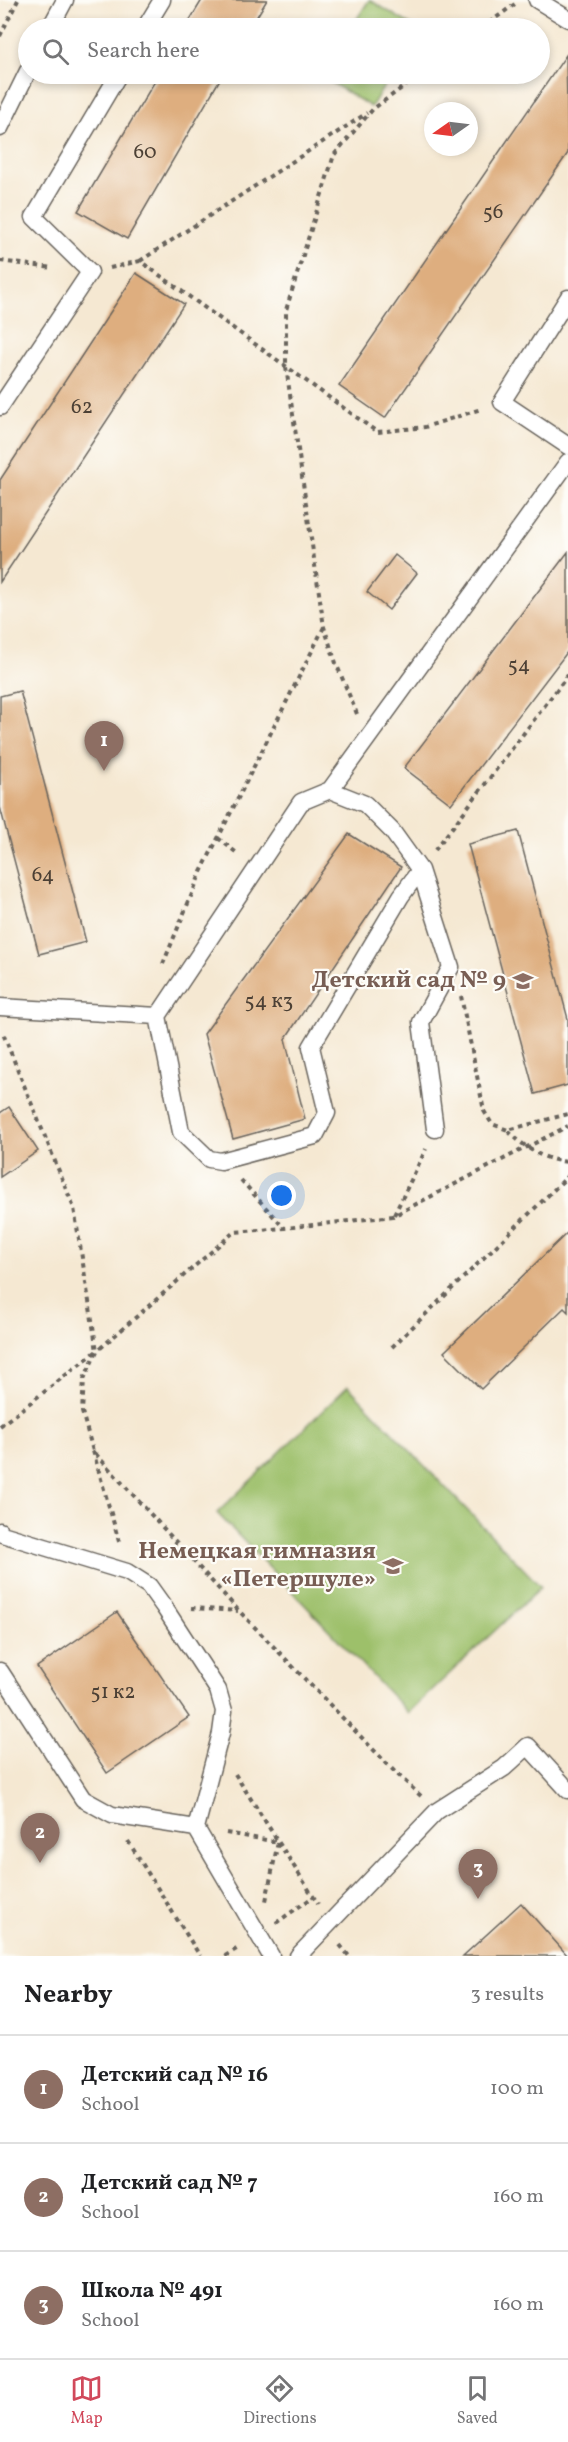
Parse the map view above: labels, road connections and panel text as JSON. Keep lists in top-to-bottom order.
{
  "places": {
    "school or university": ["Детский сад № 9", "Немецкая гимназия «Петершуле»"]
  },
  "house_numbers": [
    "60",
    "56",
    "62",
    "54",
    "64",
    "54 к3",
    "51 к2"
  ],
  "north": "left",
  "page": {
    "search": "Search here",
    "pins": ["1", "2", "3"],
    "heading": ["Nearby", "3 results"],
    "list": [
      {
        "mark": "1",
        "name": "Детский сад № 16",
        "note": "School",
        "value": "100 m"
      },
      {
        "mark": "2",
        "name": "Детский сад № 7",
        "note": "School",
        "value": "160 m"
      },
      {
        "mark": "3",
        "name": "Школа № 491",
        "note": "School",
        "value": "160 m"
      }
    ],
    "nav": ["Map", "Directions", "Saved"]
  }
}
